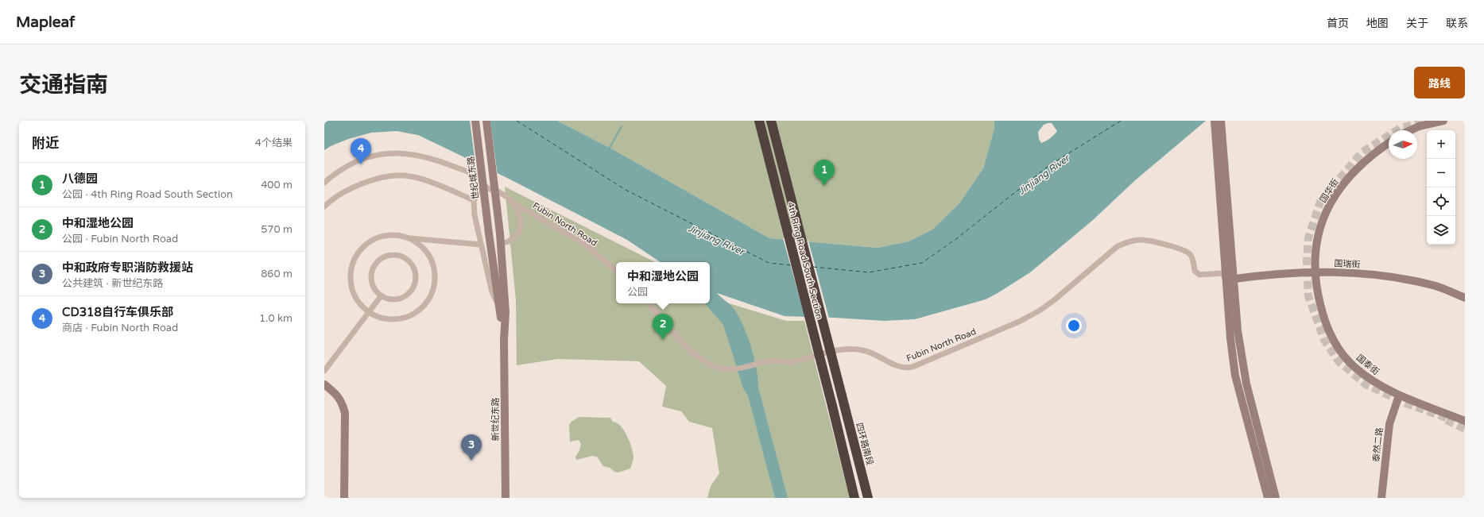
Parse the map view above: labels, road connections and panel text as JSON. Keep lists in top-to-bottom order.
{
  "streets": {
    "highway": ["4th Ring Road South Section", "四环路南段"],
    "street": [
      "世纪城东路",
      "国华街",
      "Fubin North Road",
      "国瑞街",
      "国泰街",
      "新世纪东路",
      "泰然二路"
    ]
  },
  "crossings": [
    ["世纪城东路", "新世纪东路"],
    ["国华街", "国瑞街"],
    ["国华街", "国泰街"],
    ["Fubin North Road", "国瑞街"],
    ["Fubin North Road", "新世纪东路"],
    ["4th Ring Road South Section", "四环路南段"],
    ["国瑞街", "国泰街"],
    ["国泰街", "泰然二路"]
  ],
  "water": ["Jinjiang River"],
  "north": "right",
  "page": {
    "header": "Mapleaf",
    "nav": [
      "首页",
      "地图",
      "关于",
      "联系"
    ],
    "title": "交通指南",
    "buttons": "路线",
    "heading": ["附近", "4个结果"],
    "map_buttons": ["+", "−"],
    "pins": [
      "4",
      "1",
      "2",
      "3"
    ],
    "list": [
      {
        "mark": "1",
        "name": "八德园",
        "note": "公园 · 4th Ring Road South Section",
        "value": "400 m"
      },
      {
        "mark": "2",
        "name": "中和湿地公园",
        "note": "公园 · Fubin North Road",
        "value": "570 m"
      },
      {
        "mark": "3",
        "name": "中和政府专职消防救援站",
        "note": "公共建筑 · 新世纪东路",
        "value": "860 m"
      },
      {
        "mark": "4",
        "name": "CD318自行车俱乐部",
        "note": "商店 · Fubin North Road",
        "value": "1.0 km"
      }
    ],
    "popup": ["中和湿地公园", "公园"]
  }
}
